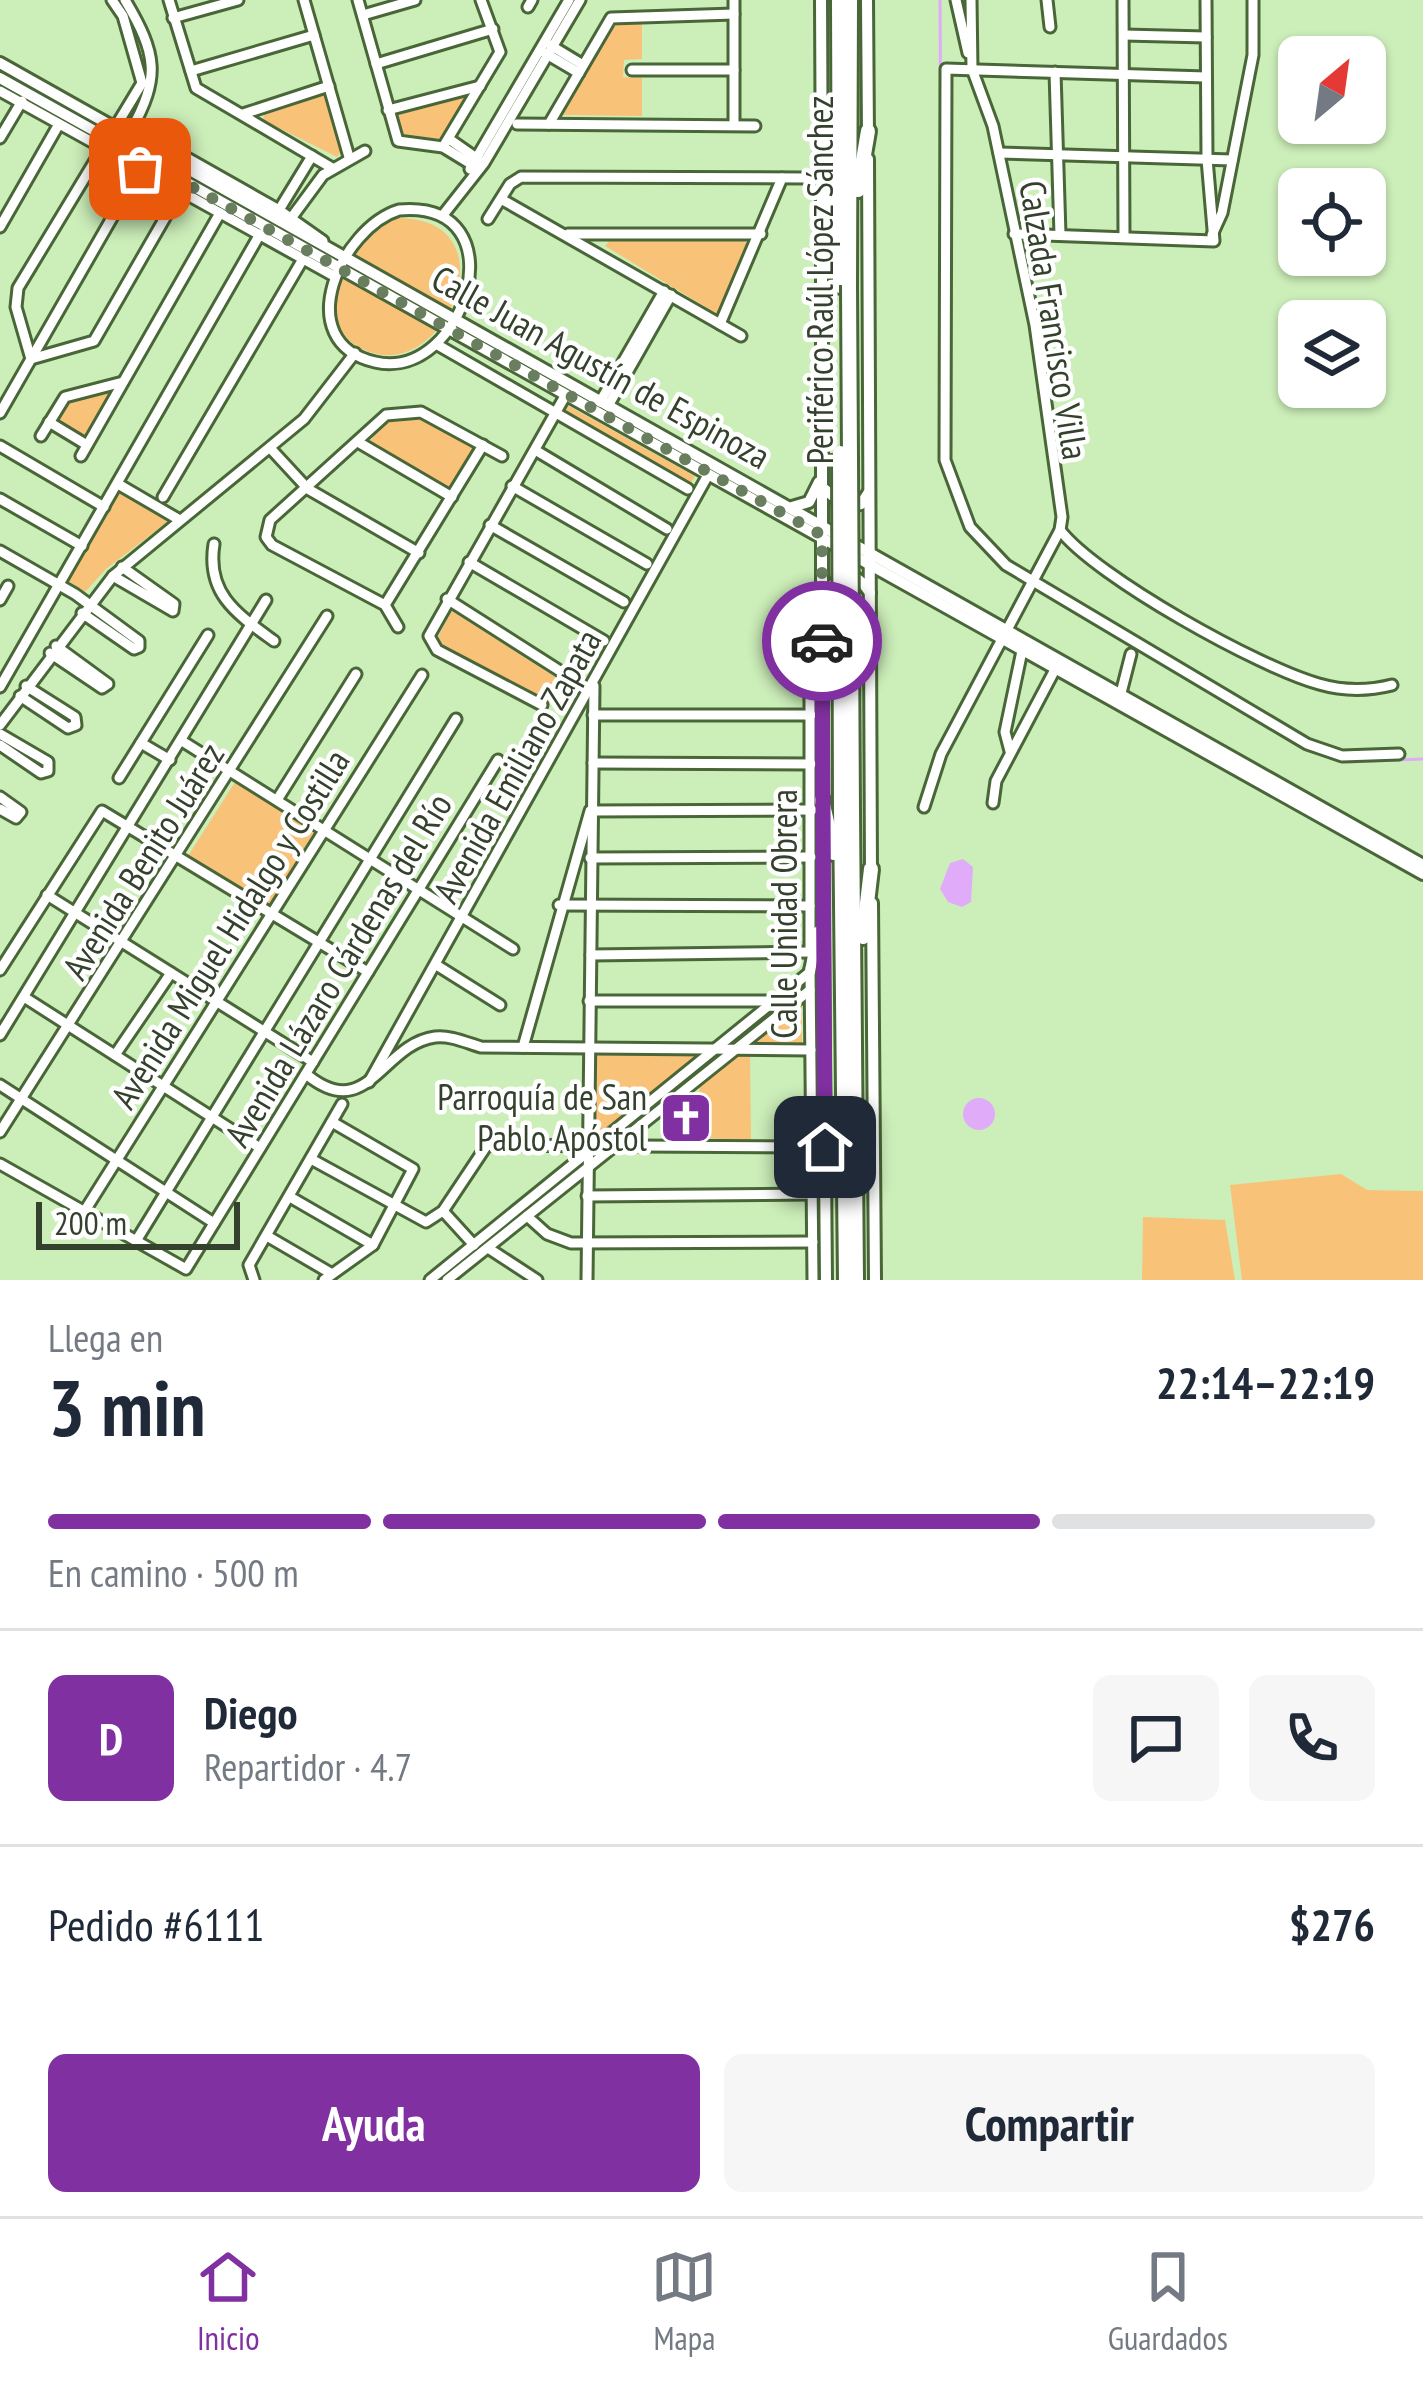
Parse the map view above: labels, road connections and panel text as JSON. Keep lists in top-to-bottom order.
{
  "streets": {
    "highway": ["Periférico Raúl López Sánchez"],
    "main road": ["Calle Juan Agustín de Espinoza"],
    "street": [
      "Calzada Francisco Villa",
      "Avenida Emiliano Zapata",
      "Avenida Benito Juárez",
      "Calle Unidad Obrera",
      "Avenida Miguel Hidalgo y Costilla",
      "Avenida Lázaro Cárdenas del Río"
    ]
  },
  "crossings": [
    ["Periférico Raúl López Sánchez", "Calle Juan Agustín de Espinoza"],
    ["Periférico Raúl López Sánchez", "Calle Unidad Obrera"],
    ["Calle Juan Agustín de Espinoza", "Avenida Emiliano Zapata"]
  ],
  "places": {
    "church": ["Parroquía de San Pablo Apóstol"]
  },
  "scale_bar": "200 m",
  "north": "top right",
  "page": {
    "scale": "200 m",
    "heading": ["3 min", "Llega en", "22:14–22:19"],
    "panel": [
      "Diego",
      "Repartidor · 4.7",
      "Pedido #6111",
      "$276"
    ],
    "bar": "En camino · 500 m",
    "round": "D",
    "buttons": ["Ayuda", "Compartir"],
    "tabs": ["Inicio", "Mapa", "Guardados"]
  }
}
